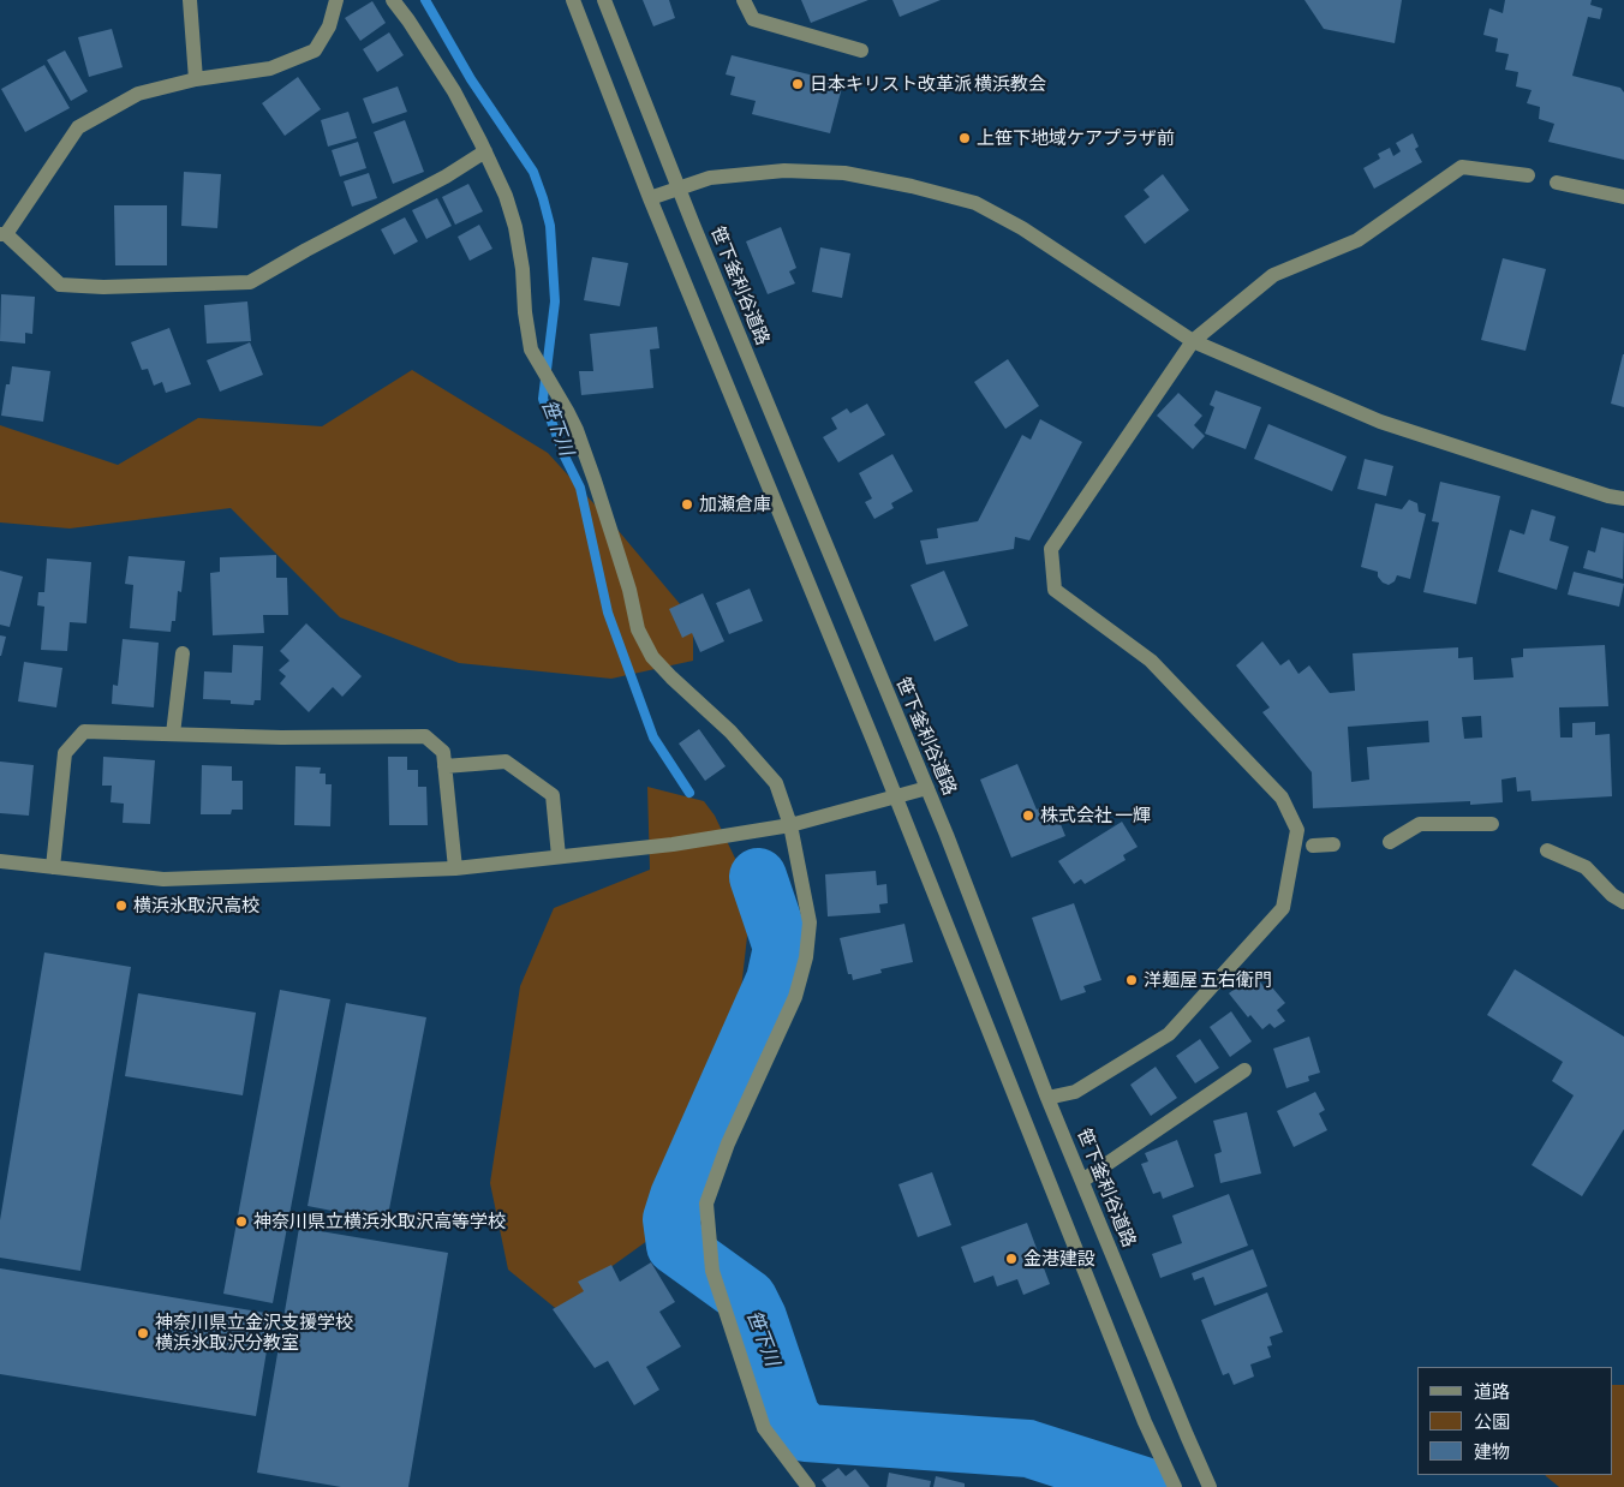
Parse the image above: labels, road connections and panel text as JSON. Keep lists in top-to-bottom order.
{
  "streets": {
    "street": ["笹下釜利谷道路"]
  },
  "water": ["笹下川"],
  "places": [
    "日本キリスト改革派 横浜教会",
    "上笹下地域ケアプラザ前",
    "加瀬倉庫",
    "株式会社 一輝",
    "横浜氷取沢高校",
    "洋麺屋 五右衛門",
    "神奈川県立横浜氷取沢高等学校",
    "金港建設",
    "神奈川県立金沢支援学校 横浜氷取沢分教室"
  ],
  "legend": ["道路", "公園", "建物"]
}
